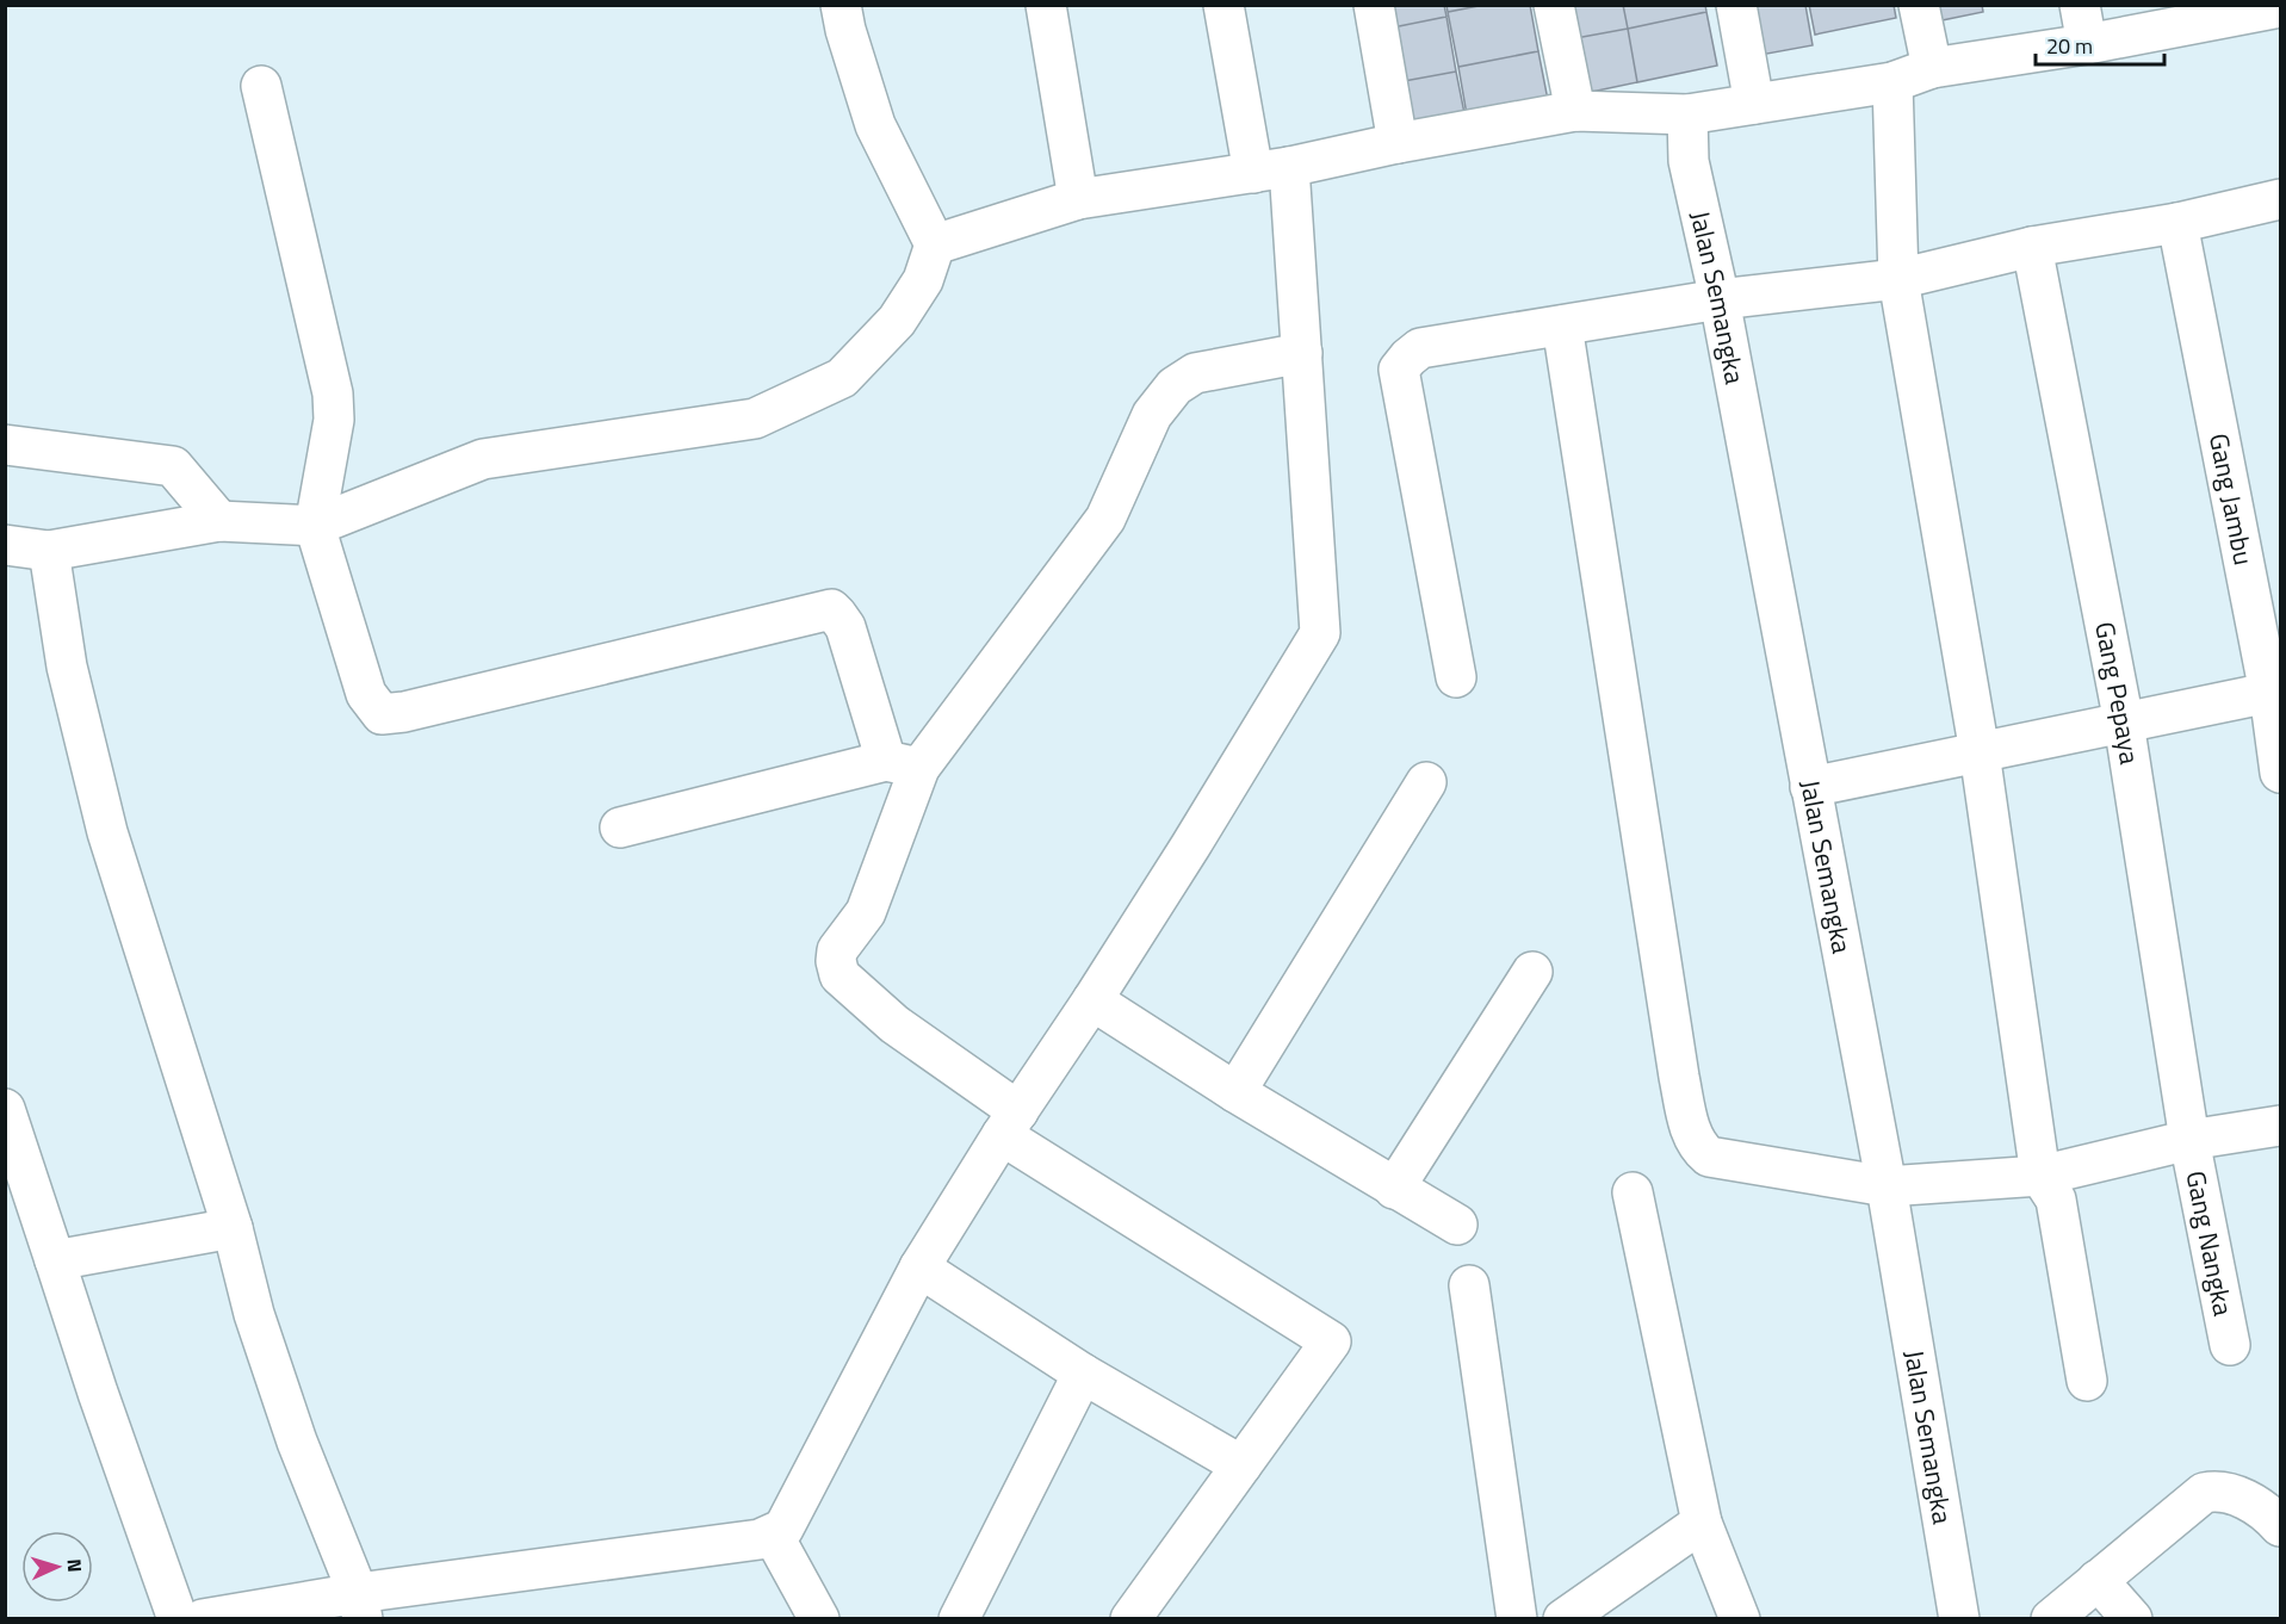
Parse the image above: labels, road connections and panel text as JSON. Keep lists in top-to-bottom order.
{
  "streets": {
    "street": [
      "Jalan Semangka",
      "Gang Jambu",
      "Gang Pepaya",
      "Gang Nangka"
    ]
  },
  "crossings": [
    ["Gang Pepaya", "Gang Nangka"]
  ],
  "scale_bar": "20 m",
  "north": "right"
}
